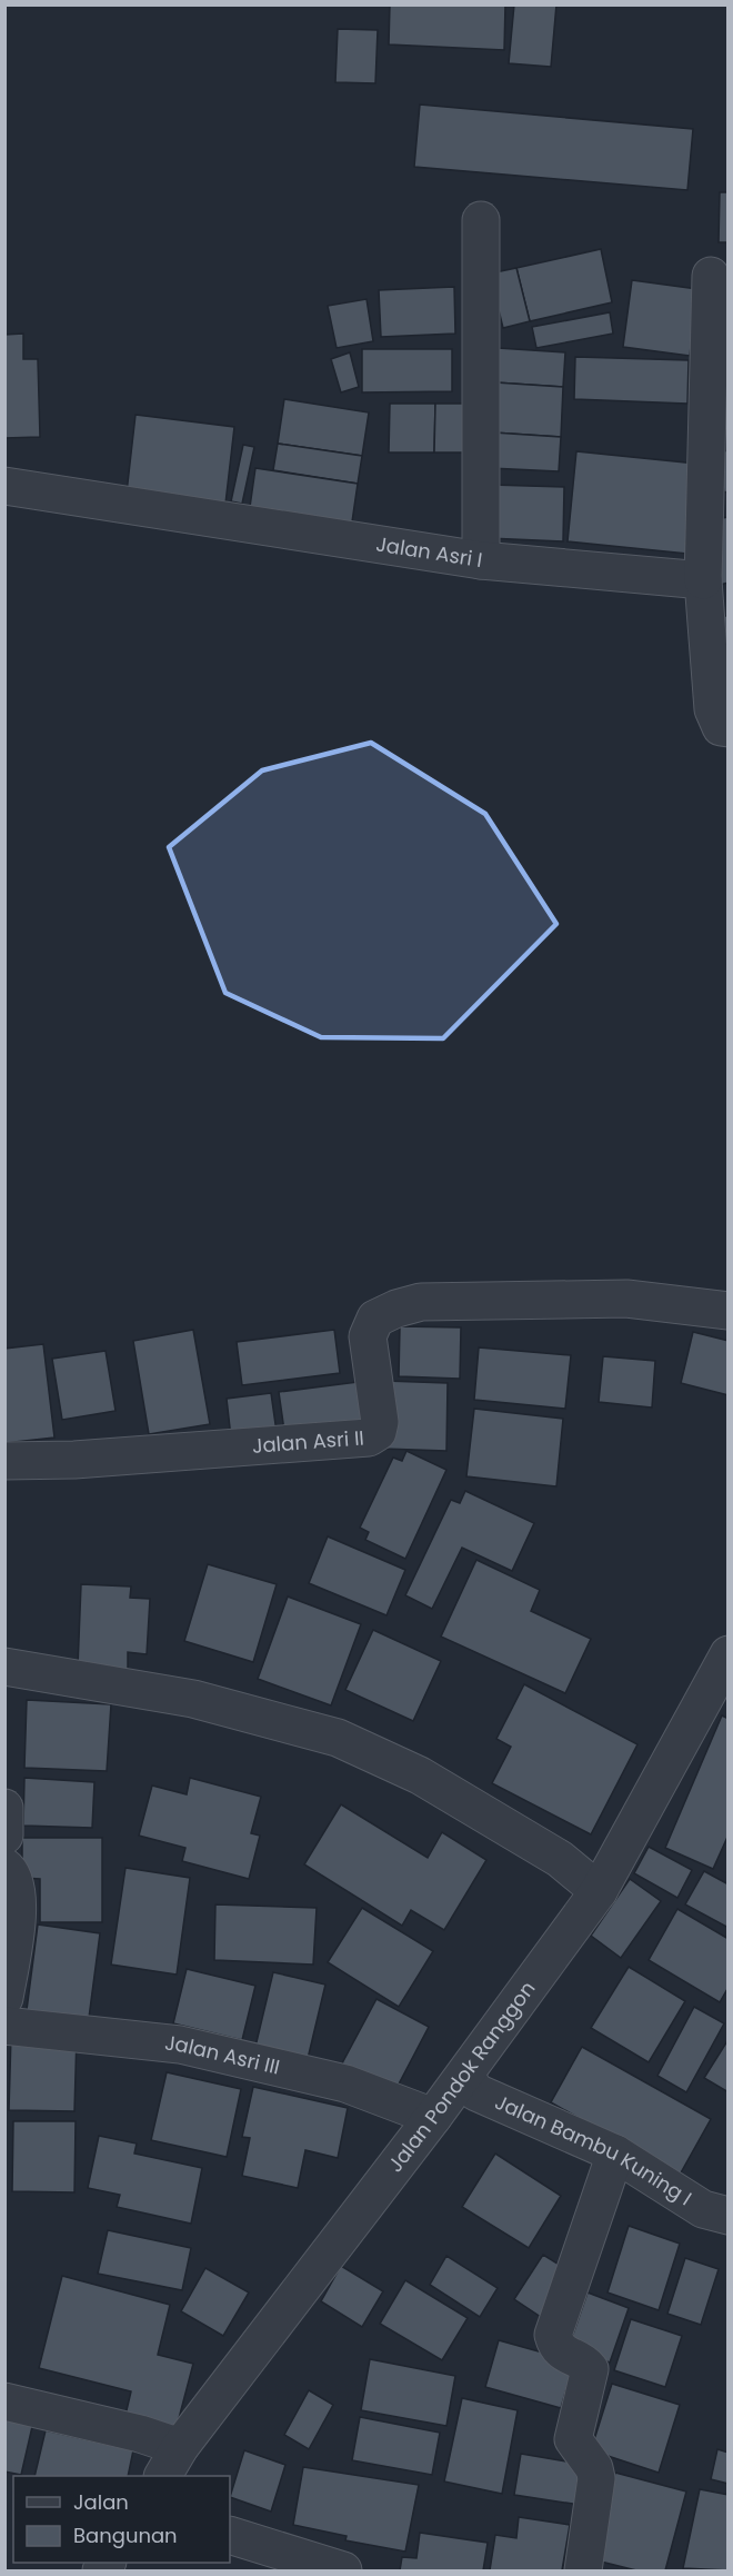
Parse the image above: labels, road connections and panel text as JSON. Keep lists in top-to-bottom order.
{
  "streets": {
    "street": [
      "Jalan Asri I",
      "Jalan Asri II",
      "Jalan Asri III",
      "Jalan Pondok Ranggon",
      "Jalan Bambu Kuning I"
    ]
  },
  "crossings": [
    ["Jalan Asri III", "Jalan Pondok Ranggon"],
    ["Jalan Pondok Ranggon", "Jalan Bambu Kuning I"]
  ],
  "legend": ["Jalan", "Bangunan"]
}
